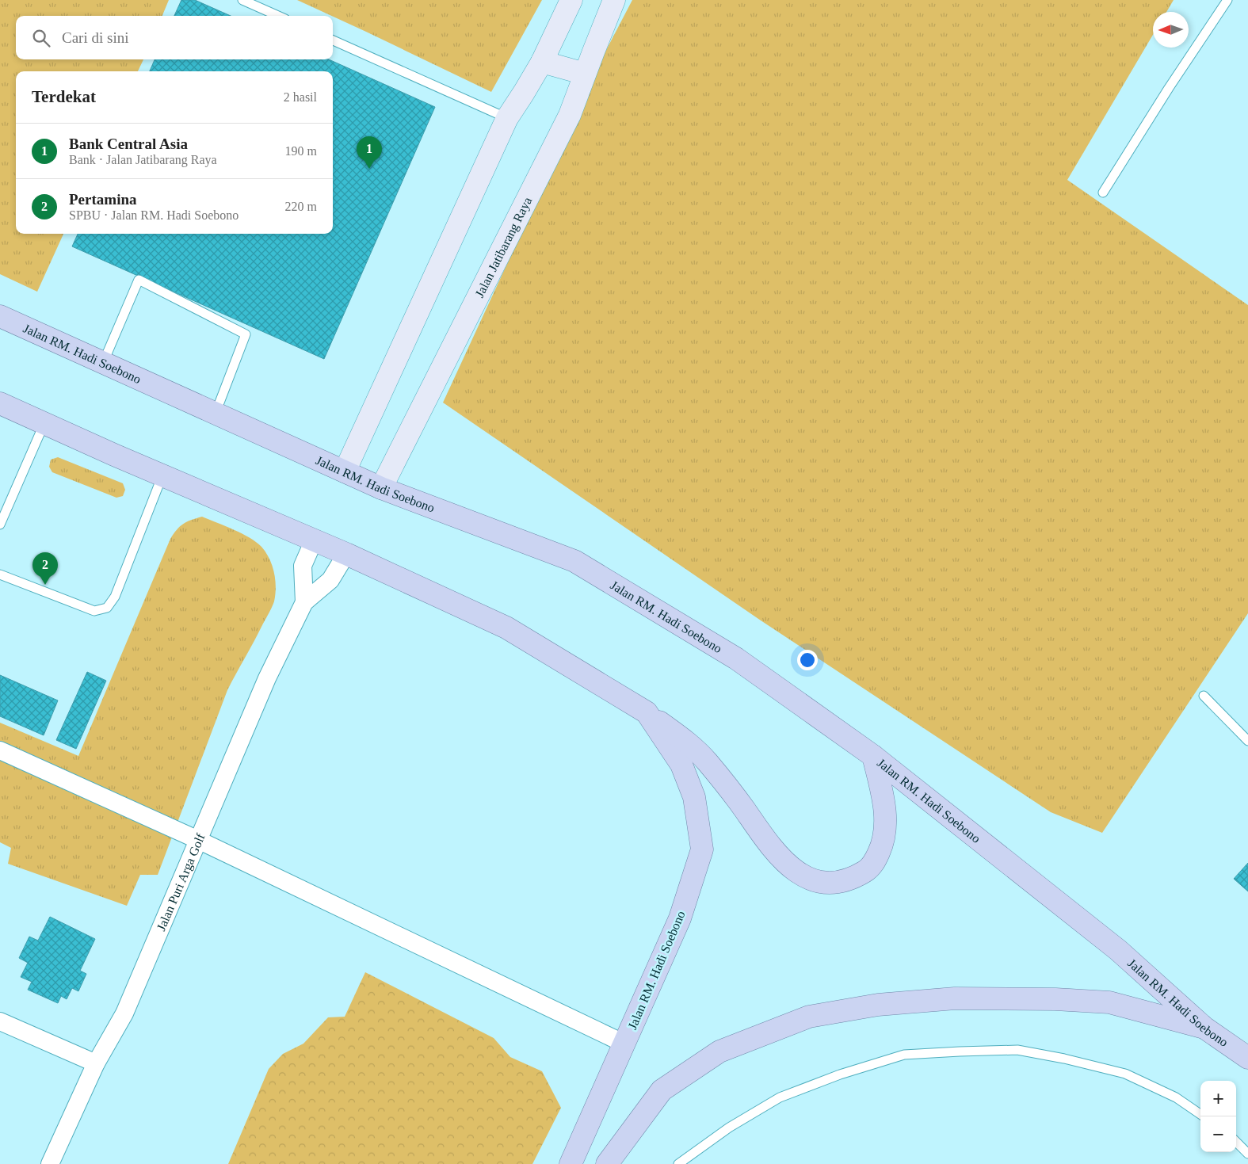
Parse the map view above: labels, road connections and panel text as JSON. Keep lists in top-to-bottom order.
{
  "streets": {
    "main road": ["Jalan RM. Hadi Soebono"],
    "street": ["Jalan Jatibarang Raya", "Jalan Puri Arga Golf"]
  },
  "crossings": [
    ["Jalan Jatibarang Raya", "Jalan RM. Hadi Soebono"],
    ["Jalan RM. Hadi Soebono", "Jalan Puri Arga Golf"]
  ],
  "north": "left",
  "page": {
    "search": "Cari di sini",
    "heading": ["Terdekat", "2 hasil"],
    "list": [
      {
        "mark": "1",
        "name": "Bank Central Asia",
        "note": "Bank · Jalan Jatibarang Raya",
        "value": "190 m"
      },
      {
        "mark": "2",
        "name": "Pertamina",
        "note": "SPBU · Jalan RM. Hadi Soebono",
        "value": "220 m"
      }
    ],
    "pins": ["1", "2"],
    "map_buttons": ["+", "−"]
  }
}
